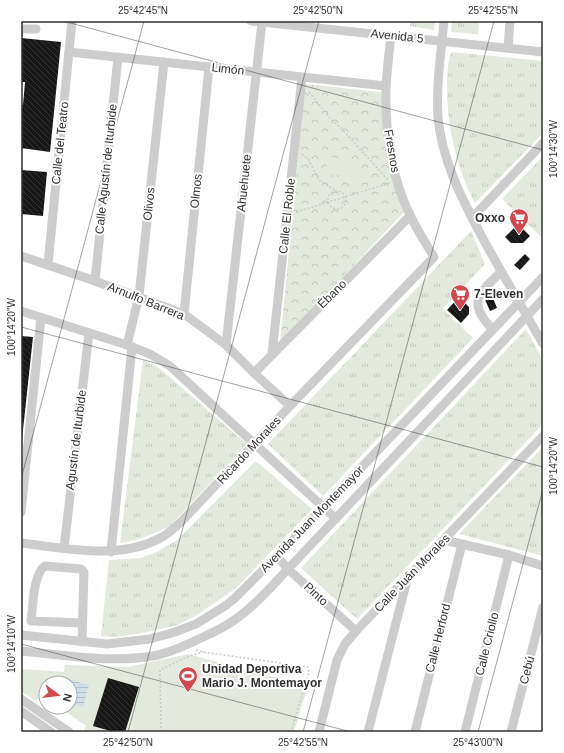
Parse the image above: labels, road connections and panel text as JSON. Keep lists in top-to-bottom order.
{
  "streets": {
    "street": [
      "Avenida 5",
      "Limón",
      "Calle del Teatro",
      "Fresnos",
      "Calle Agustín de Iturbide",
      "Ahuehuete",
      "Olmos",
      "Olivos",
      "Calle El Roble",
      "Ébano",
      "Arnulfo Barrera",
      "Agustín de Iturbide",
      "Ricardo Morales",
      "Avenida Juan Montemayor",
      "Calle Juán Morales",
      "Pinto",
      "Calle Herford",
      "Calle Criollo",
      "Cebú"
    ]
  },
  "crossings": [
    ["Avenida 5", "Fresnos"],
    ["Avenida 5", "Ahuehuete"],
    ["Limón", "Calle del Teatro"],
    ["Limón", "Fresnos"],
    ["Limón", "Calle Agustín de Iturbide"],
    ["Limón", "Ahuehuete"],
    ["Limón", "Olmos"],
    ["Limón", "Olivos"],
    ["Limón", "Calle El Roble"],
    ["Calle del Teatro", "Arnulfo Barrera"],
    ["Fresnos", "Ébano"],
    ["Fresnos", "Ricardo Morales"],
    ["Calle Agustín de Iturbide", "Arnulfo Barrera"],
    ["Ahuehuete", "Arnulfo Barrera"],
    ["Olmos", "Arnulfo Barrera"],
    ["Olivos", "Arnulfo Barrera"],
    ["Olivos", "Ricardo Morales"],
    ["Calle El Roble", "Ébano"],
    ["Ébano", "Arnulfo Barrera"],
    ["Arnulfo Barrera", "Ricardo Morales"],
    ["Agustín de Iturbide", "Ricardo Morales"],
    ["Avenida Juan Montemayor", "Pinto"],
    ["Calle Juán Morales", "Pinto"]
  ],
  "places": {
    "supermarket": ["Oxxo", "7-Eleven"],
    "sports": ["Unidad Deportiva Mario J. Montemayor"]
  },
  "north": "right",
  "coordinates": [
    "25°42'45\"N",
    "25°42'50\"N",
    "25°42'55\"N",
    "100°14'30\"W",
    "100°14'20\"W",
    "100°14'10\"W",
    "25°43'00\"N"
  ]
}
